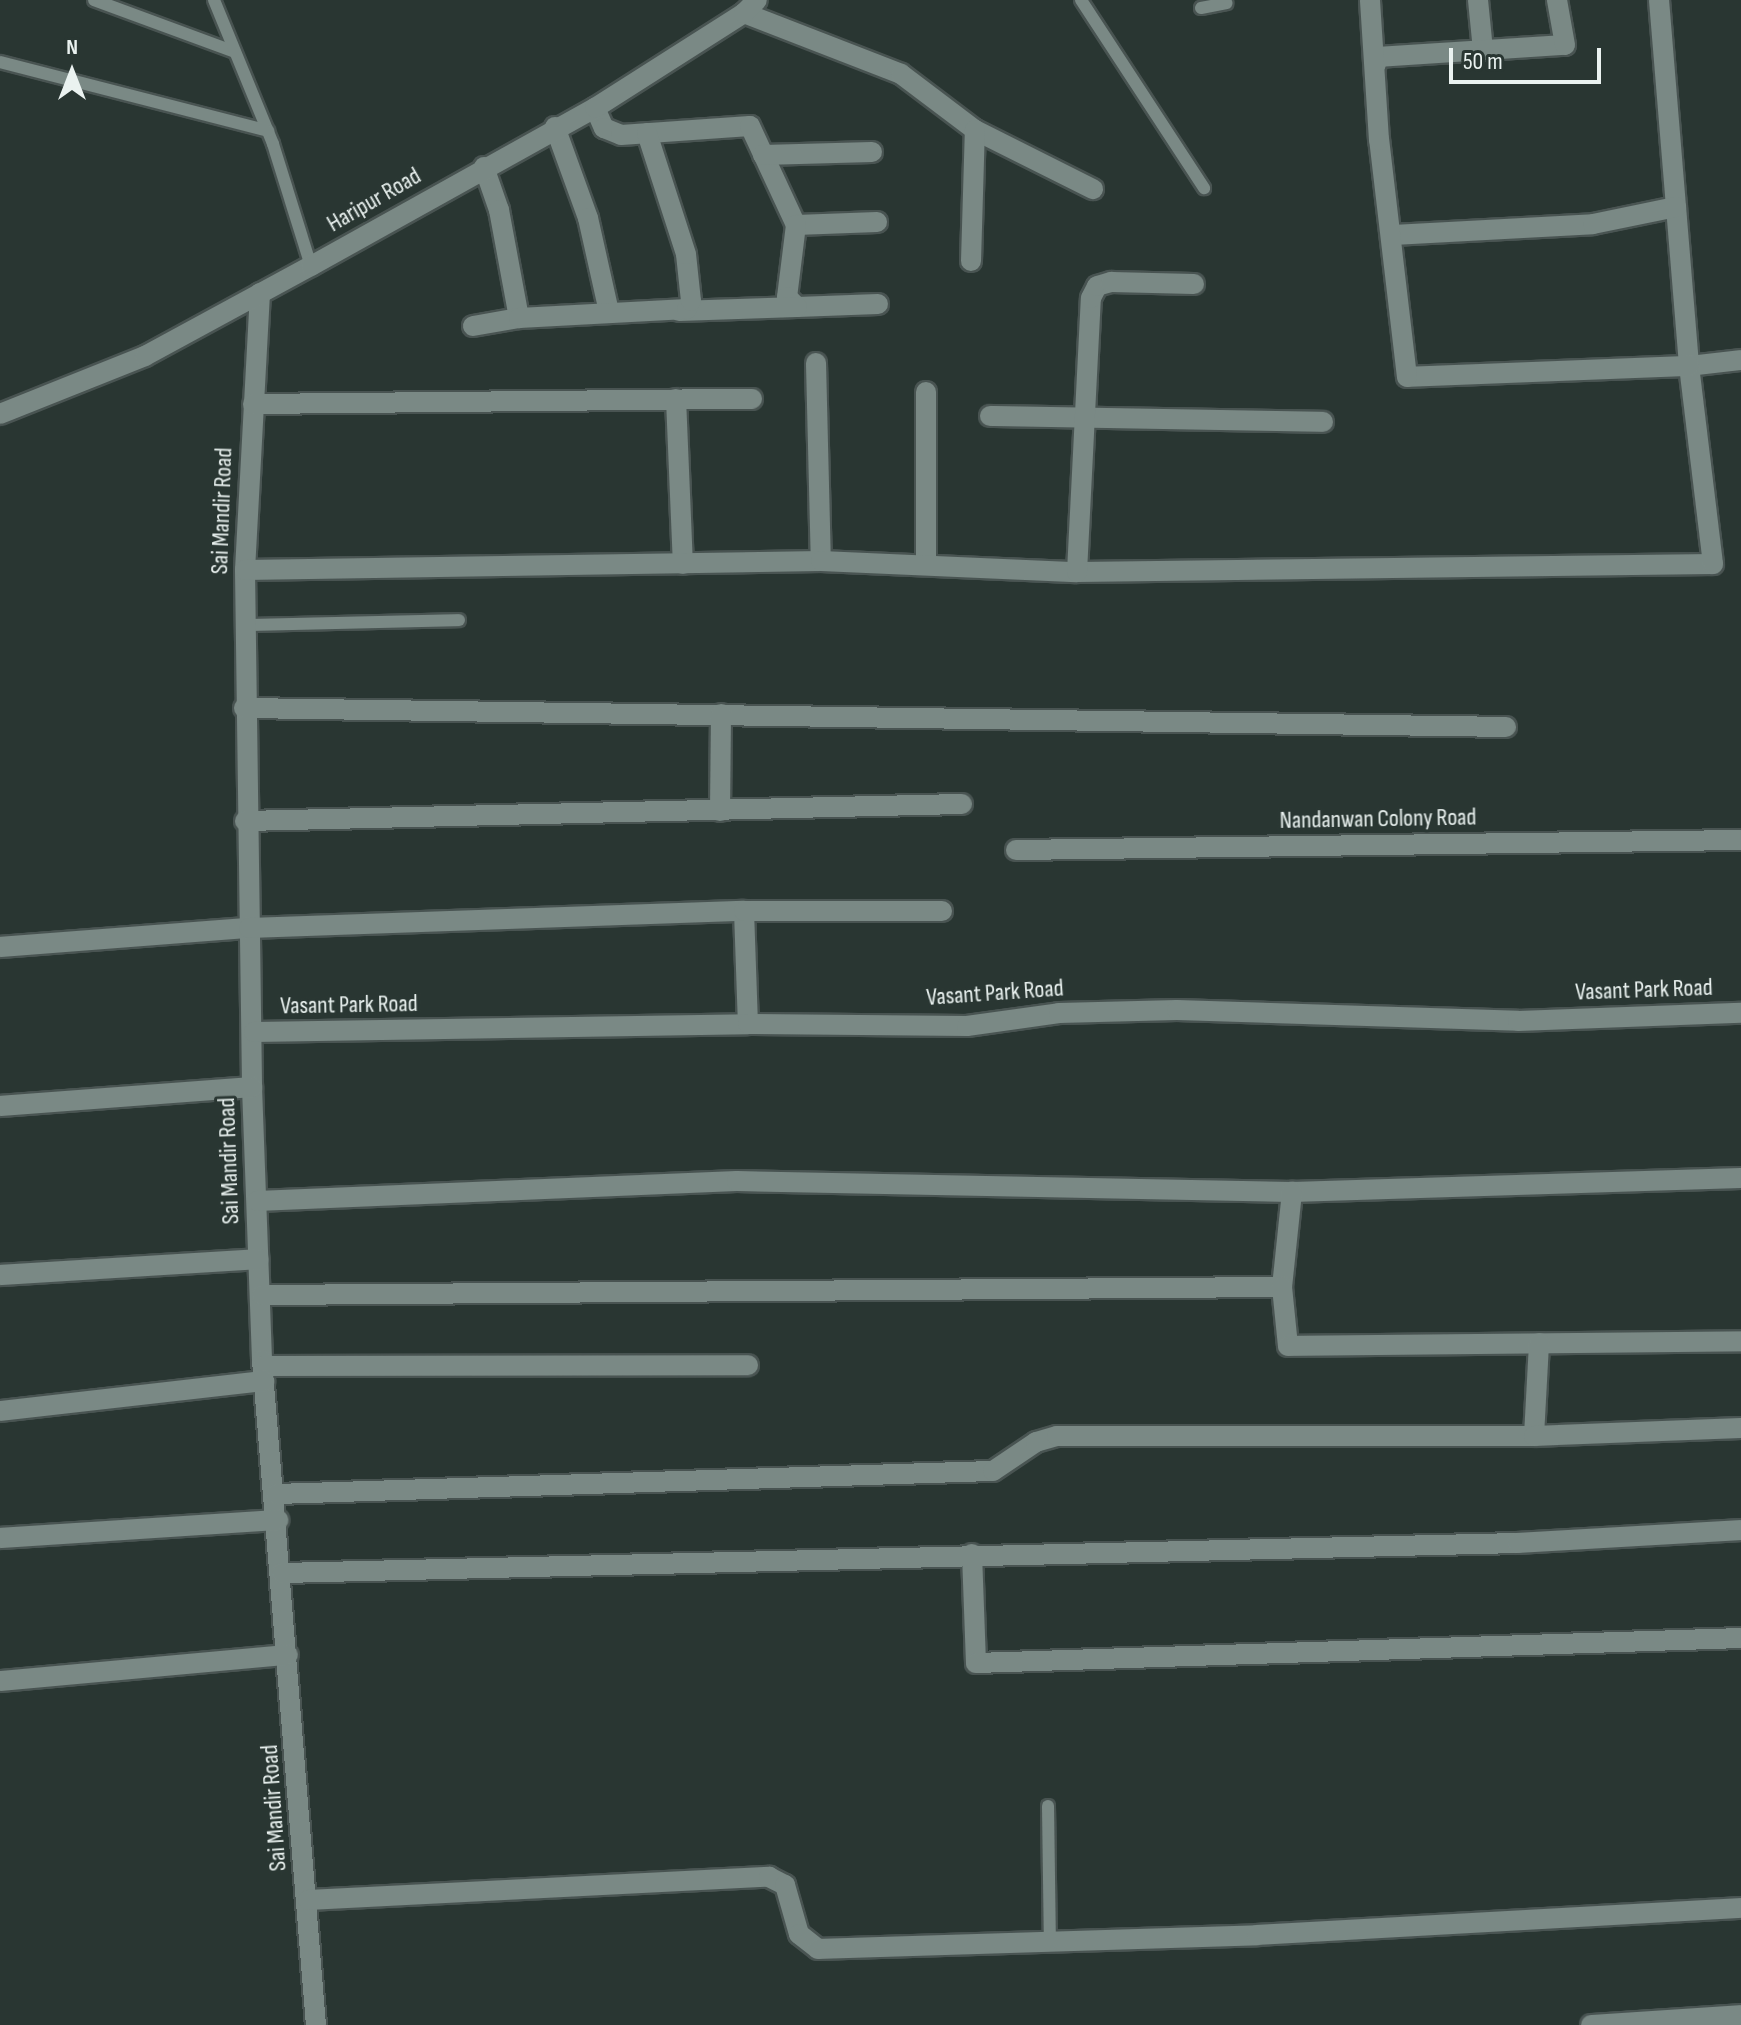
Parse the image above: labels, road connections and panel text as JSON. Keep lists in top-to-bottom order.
{
  "streets": {
    "street": [
      "Haripur Road",
      "Sai Mandir Road",
      "Nandanwan Colony Road",
      "Vasant Park Road"
    ]
  },
  "crossings": [
    ["Haripur Road", "Sai Mandir Road"],
    ["Sai Mandir Road", "Vasant Park Road"]
  ],
  "scale_bar": "50 m",
  "north": "top"
}
